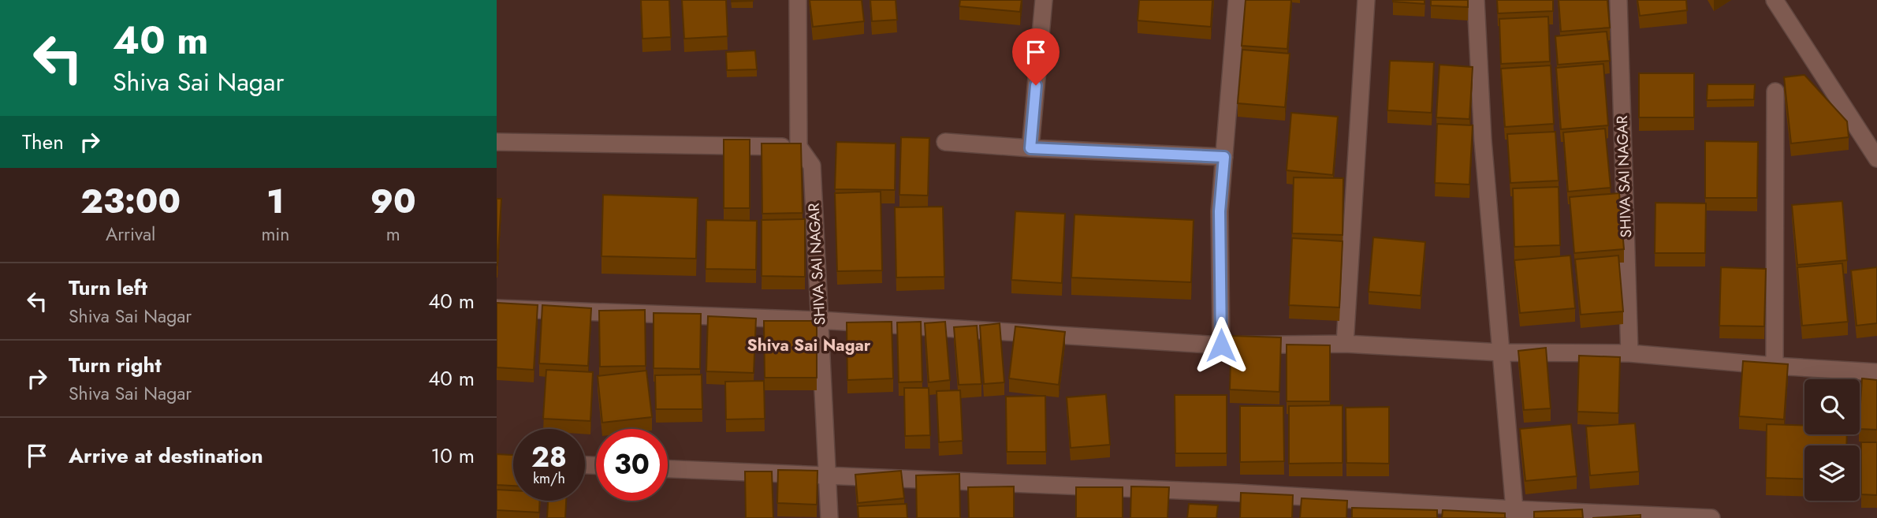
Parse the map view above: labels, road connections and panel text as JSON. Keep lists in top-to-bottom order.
{
  "streets": {
    "street": ["SHIVA SAI NAGAR"]
  },
  "districts": ["Shiva Sai Nagar"],
  "page": {
    "turn": ["40 m", "Shiva Sai Nagar"],
    "then": "Then",
    "eta": [
      "23:00",
      "Arrival",
      "1",
      "min",
      "90",
      "m"
    ],
    "list": [
      {
        "name": "Turn left",
        "note": "Shiva Sai Nagar",
        "value": "40 m"
      },
      {
        "name": "Turn right",
        "note": "Shiva Sai Nagar",
        "value": "40 m"
      },
      {
        "name": "Arrive at destination",
        "value": "10 m"
      }
    ],
    "speed": "28 km/h",
    "limit": "30"
  }
}
